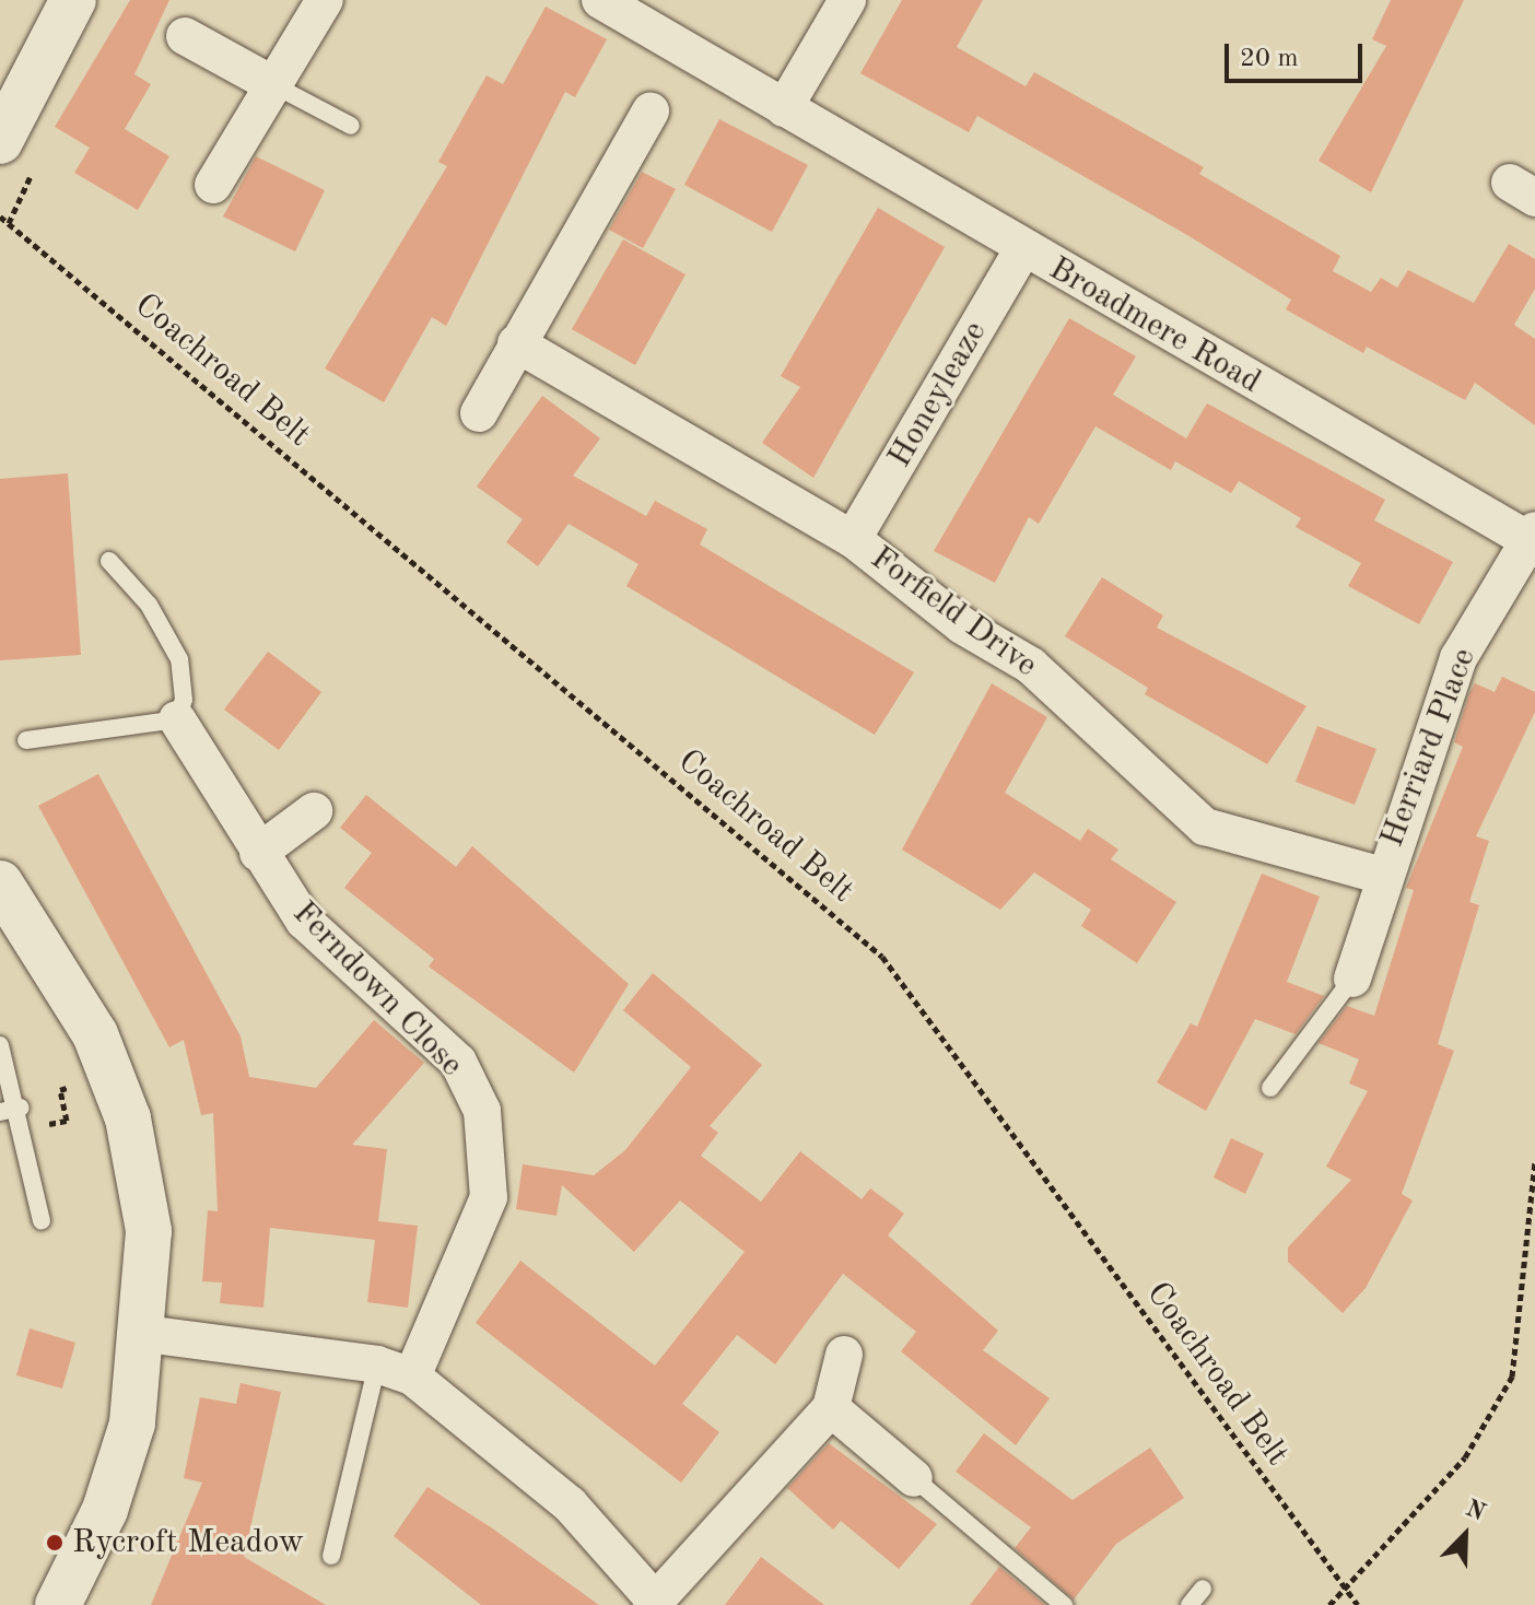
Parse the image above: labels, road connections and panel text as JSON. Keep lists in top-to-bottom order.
{
  "streets": {
    "street": [
      "Broadmere Road",
      "Honeyleaze",
      "Forfield Drive",
      "Herriard Place",
      "Ferndown Close"
    ],
    "path": ["Coachroad Belt"]
  },
  "crossings": [
    ["Broadmere Road", "Honeyleaze"],
    ["Broadmere Road", "Herriard Place"],
    ["Honeyleaze", "Forfield Drive"],
    ["Forfield Drive", "Herriard Place"]
  ],
  "places": ["Rycroft Meadow"],
  "scale_bar": "20 m",
  "north": "top right"
}
